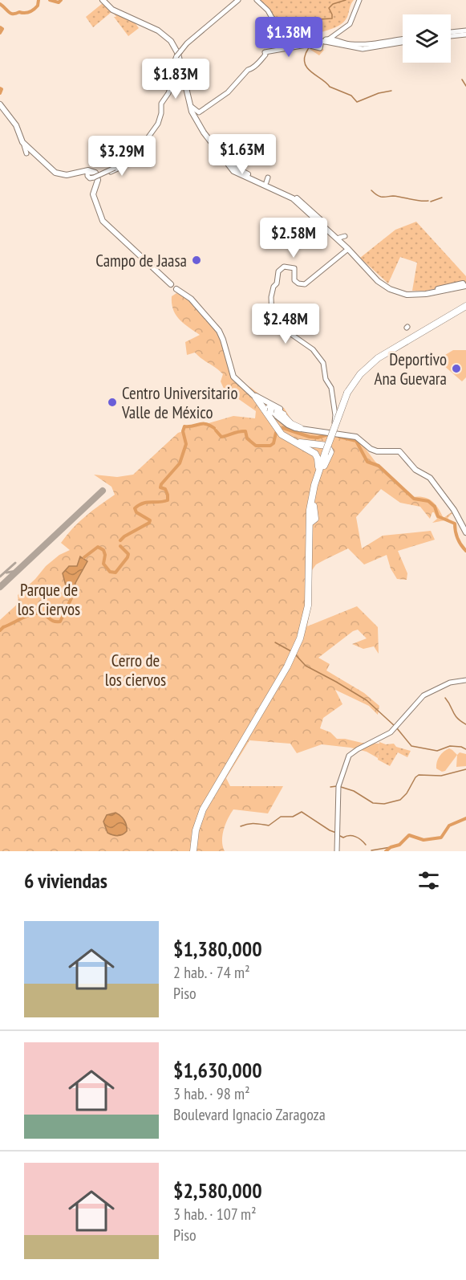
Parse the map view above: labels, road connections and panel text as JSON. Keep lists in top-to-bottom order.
{
  "parks": ["Parque de los Ciervos", "Cerro de los ciervos"],
  "places": ["Campo de Jaasa", "Deportivo Ana Guevara", "Centro Universitario Valle de México"],
  "page": {
    "price": [
      "$1.38M",
      "$1.83M",
      "$1.63M",
      "$3.29M",
      "$2.58M",
      "$2.48M"
    ],
    "heading": "6 viviendas",
    "list": [
      {
        "name": "$1,380,000",
        "note": "2 hab. · 74 m² · Piso"
      },
      {
        "name": "$1,630,000",
        "note": "3 hab. · 98 m² · Boulevard Ignacio Zaragoza"
      },
      {
        "name": "$2,580,000",
        "note": "3 hab. · 107 m² · Piso"
      }
    ]
  }
}
